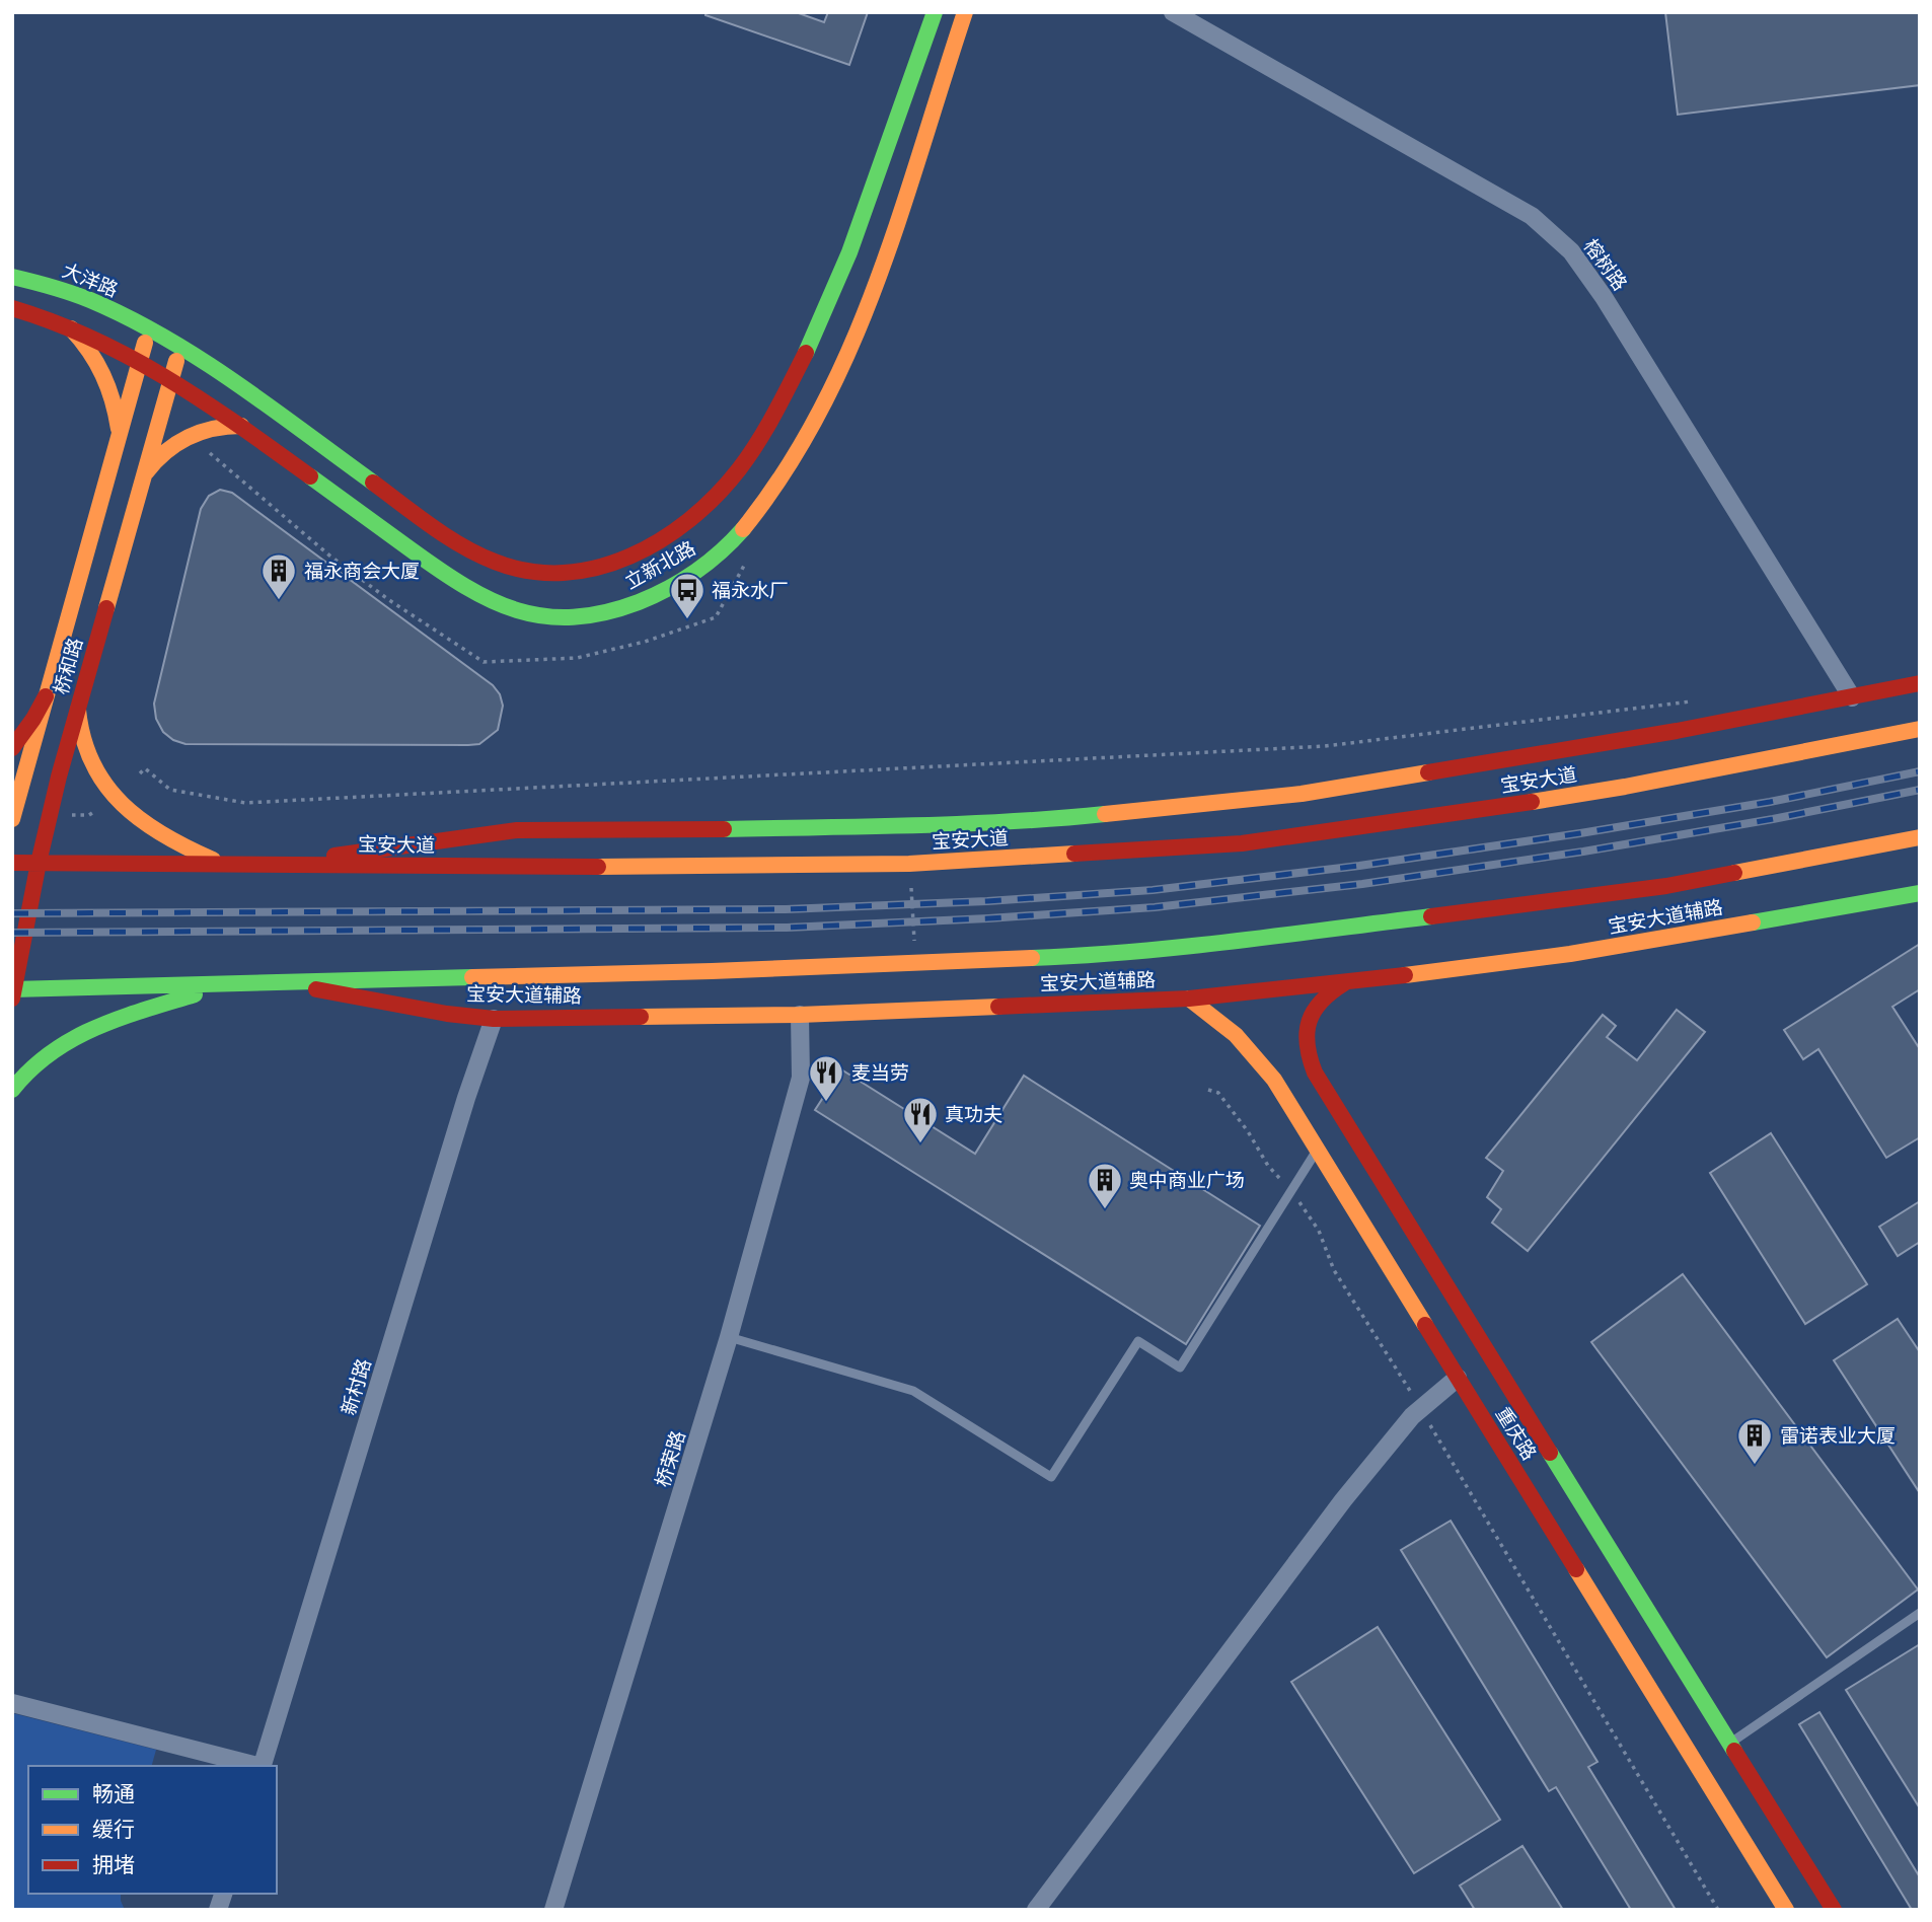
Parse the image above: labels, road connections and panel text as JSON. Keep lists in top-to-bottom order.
{
  "streets": {
    "main road": [
      "大洋路",
      "立新北路",
      "桥和路",
      "宝安大道",
      "宝安大道辅路",
      "重庆路"
    ],
    "street": ["榕树路", "新村路", "桥荣路"]
  },
  "crossings": [
    ["大洋路", "立新北路"],
    ["大洋路", "桥和路"],
    ["立新北路", "桥和路"],
    ["桥和路", "宝安大道"],
    ["宝安大道辅路", "新村路"],
    ["宝安大道辅路", "重庆路"],
    ["宝安大道辅路", "桥荣路"]
  ],
  "places": {
    "building": ["福永商会大厦", "奥中商业广场", "雷诺表业大厦"],
    "bus stop": ["福永水厂"],
    "restaurant": ["麦当劳", "真功夫"]
  },
  "legend": ["畅通", "缓行", "拥堵"]
}
